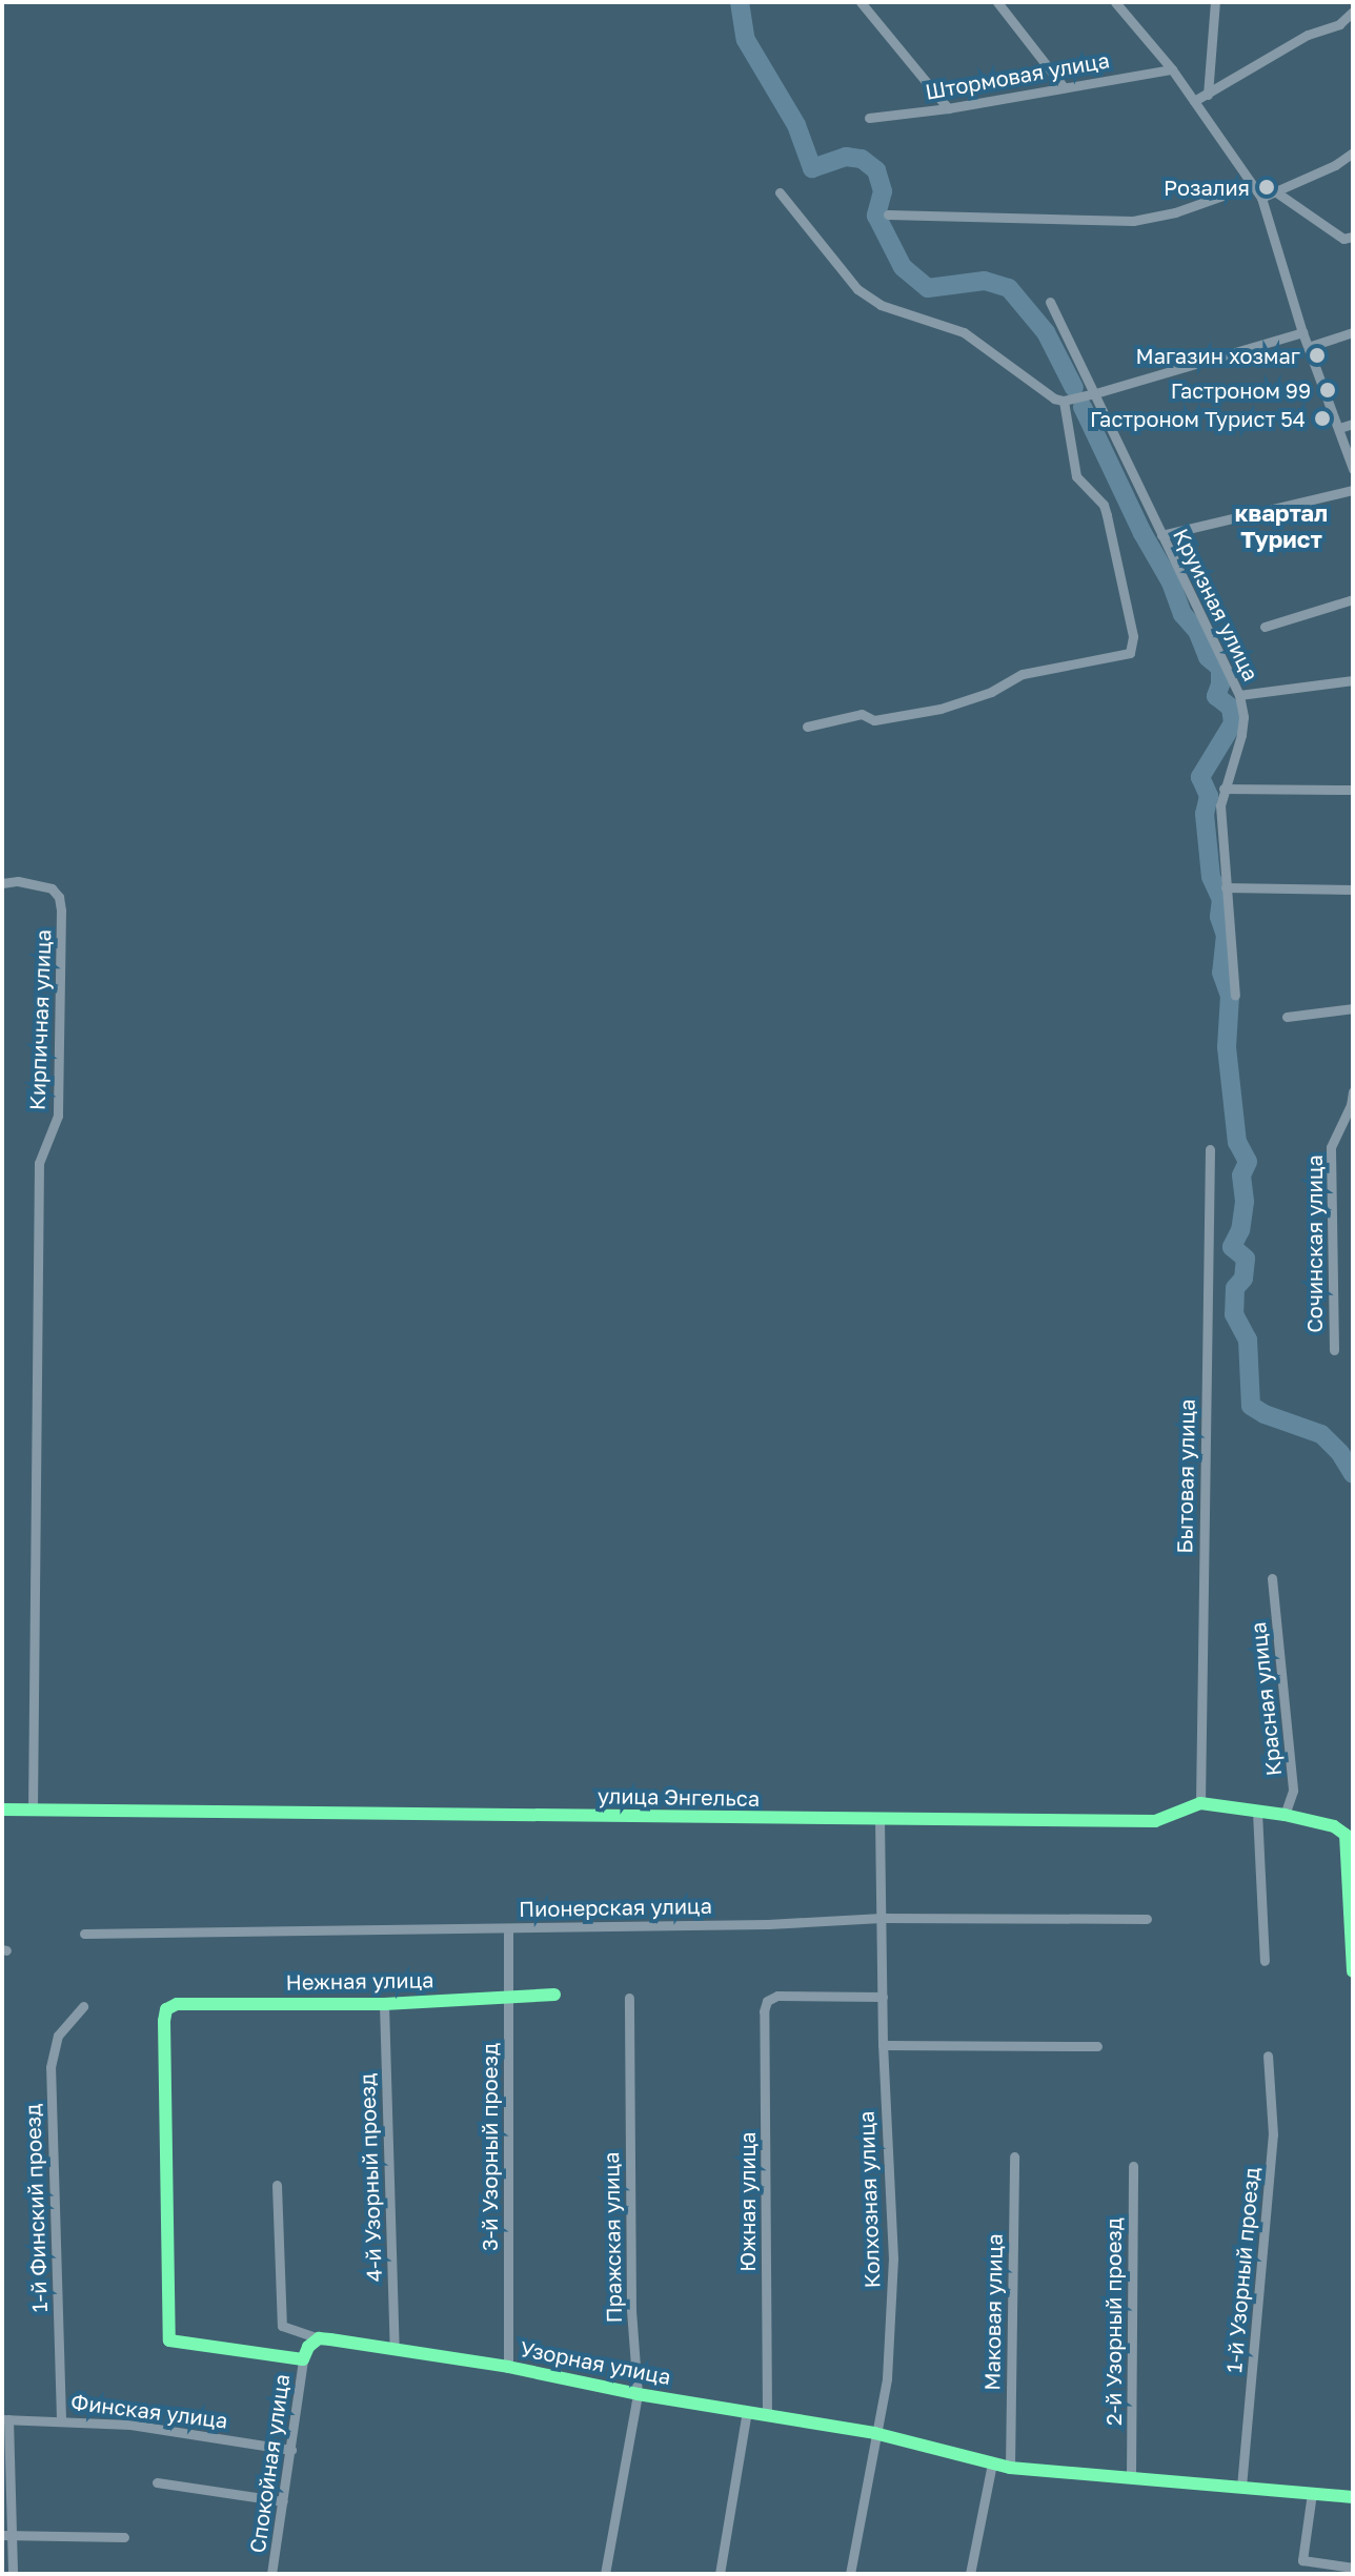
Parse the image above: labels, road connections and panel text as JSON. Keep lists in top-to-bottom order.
{
  "streets": {
    "street": [
      "Штормовая улица",
      "Круизная улица",
      "Кирпичная улица",
      "Сочинская улица",
      "Бытовая улица",
      "Красная улица",
      "улица Энгельса",
      "Пионерская улица",
      "Нежная улица",
      "3-й Узорный проезд",
      "4-й Узорный проезд",
      "Колхозная улица",
      "Южная улица",
      "1-й Финский проезд",
      "Пражская улица",
      "1-й Узорный проезд",
      "Маковая улица",
      "2-й Узорный проезд",
      "Узорная улица",
      "Финская улица",
      "Спокойная улица"
    ]
  },
  "crossings": [
    ["Кирпичная улица", "улица Энгельса"],
    ["Бытовая улица", "улица Энгельса"],
    ["Красная улица", "улица Энгельса"],
    ["улица Энгельса", "Колхозная улица"],
    ["Пионерская улица", "3-й Узорный проезд"],
    ["Пионерская улица", "Колхозная улица"],
    ["Нежная улица", "3-й Узорный проезд"],
    ["Нежная улица", "4-й Узорный проезд"],
    ["Нежная улица", "Спокойная улица"],
    ["3-й Узорный проезд", "Узорная улица"],
    ["4-й Узорный проезд", "Узорная улица"],
    ["Колхозная улица", "Южная улица"],
    ["Колхозная улица", "Узорная улица"],
    ["Южная улица", "Узорная улица"],
    ["1-й Финский проезд", "Финская улица"],
    ["Пражская улица", "Узорная улица"],
    ["1-й Узорный проезд", "Узорная улица"],
    ["Маковая улица", "Узорная улица"],
    ["2-й Узорный проезд", "Узорная улица"],
    ["Финская улица", "Спокойная улица"]
  ],
  "districts": ["квартал Турист"],
  "places": [
    "Розалия",
    "Магазин хозмаг",
    "Гастроном 99",
    "Гастроном Турист 54"
  ]
}
